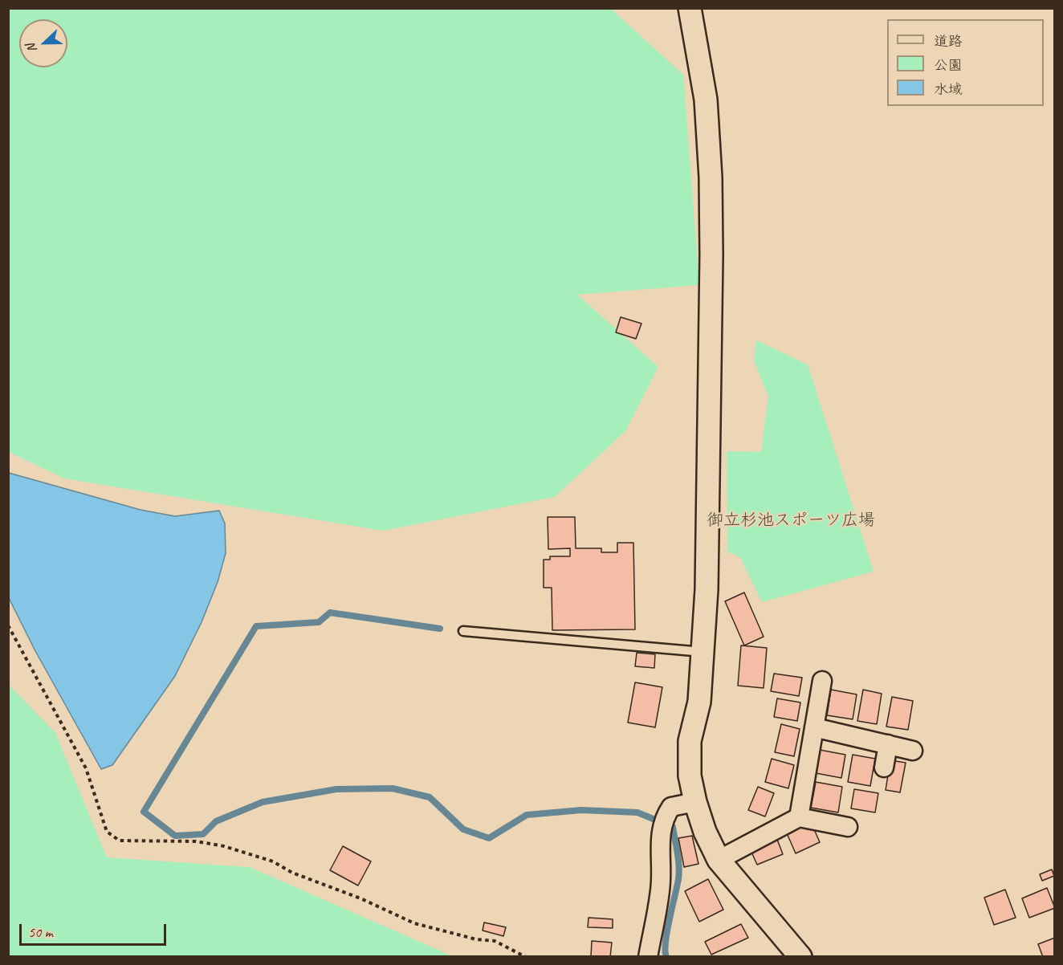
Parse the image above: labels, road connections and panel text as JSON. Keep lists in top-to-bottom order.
{
  "parks": ["御立杉池スポーツ広場"],
  "legend": ["道路", "公園", "水域"],
  "scale_bar": "50 m",
  "north": "left"
}
